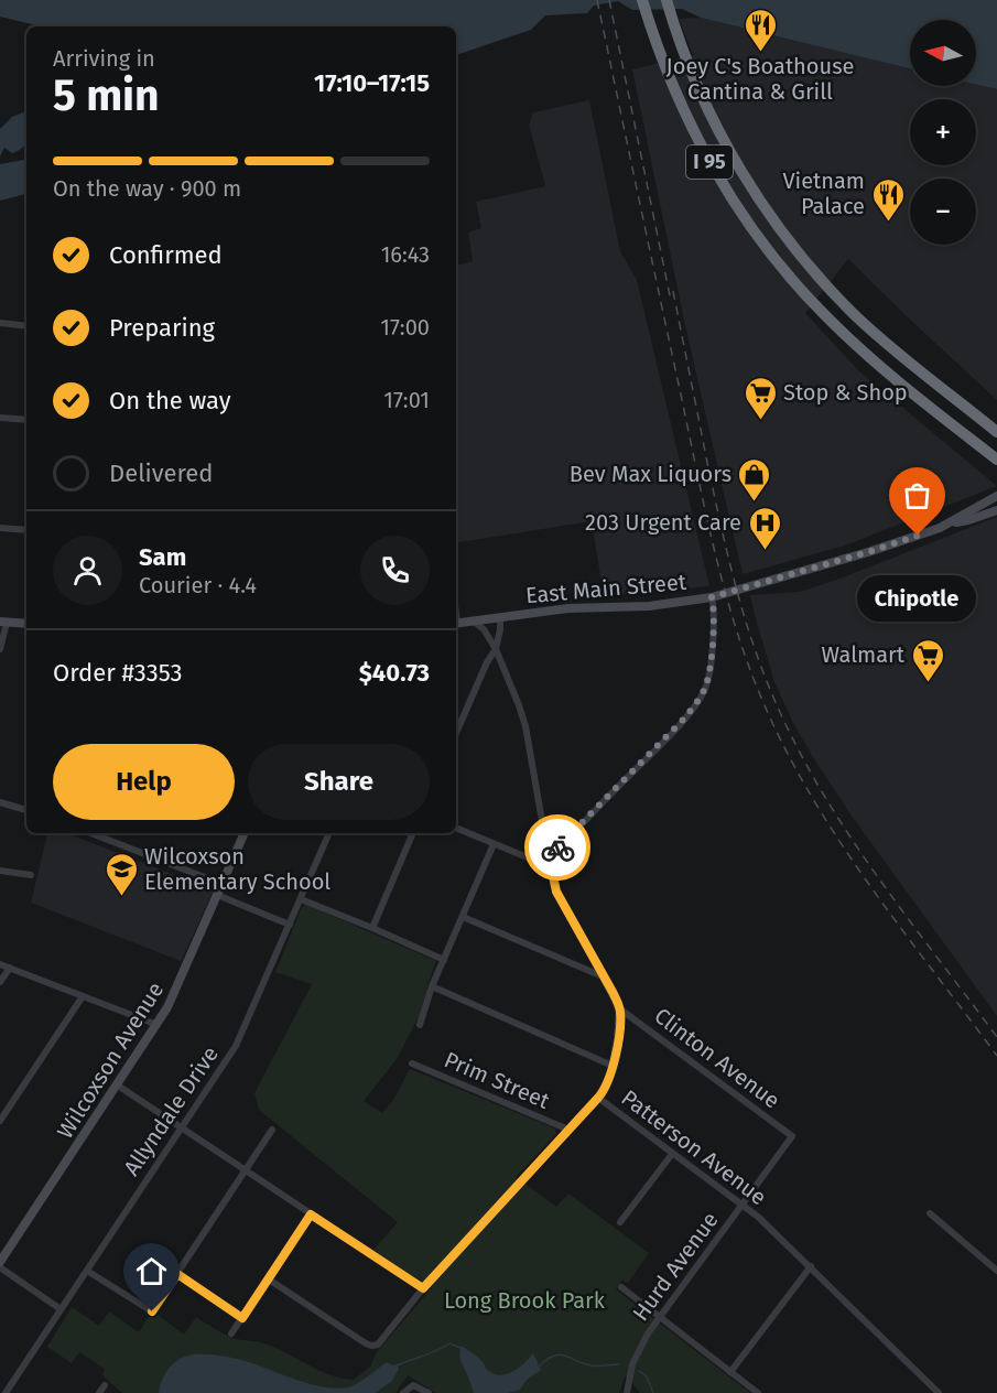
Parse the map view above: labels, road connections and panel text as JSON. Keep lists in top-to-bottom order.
{
  "streets": {
    "highway": ["I 95"],
    "main road": ["East Main Street", "Wilcoxson Avenue"],
    "street": [
      "Clinton Avenue",
      "Prim Street",
      "Allyndale Drive",
      "Patterson Avenue",
      "Hurd Avenue"
    ]
  },
  "crossings": [
    ["Clinton Avenue", "Patterson Avenue"],
    ["Clinton Avenue", "Hurd Avenue"],
    ["Patterson Avenue", "Hurd Avenue"]
  ],
  "parks": ["Long Brook Park"],
  "places": {
    "restaurant": ["Joey C's Boathouse Cantina & Grill", "Vietnam Palace"],
    "supermarket": ["Stop & Shop", "Walmart"],
    "shop": ["Bev Max Liquors"],
    "other": ["Chipotle"],
    "hospital": ["203 Urgent Care"],
    "school or university": ["Wilcoxson Elementary School"]
  },
  "north": "left",
  "page": {
    "map_buttons": ["+", "−"],
    "heading": ["5 min", "Arriving in", "17:10–17:15"],
    "panel": [
      "Sam",
      "Courier · 4.4",
      "Order #3353",
      "$40.73"
    ],
    "bar": "On the way · 900 m",
    "list": [
      ["Confirmed", "16:43"],
      ["Preparing", "17:00"],
      ["On the way", "17:01"],
      "Delivered"
    ],
    "bubble": "Chipotle",
    "buttons": ["Help", "Share"]
  }
}
